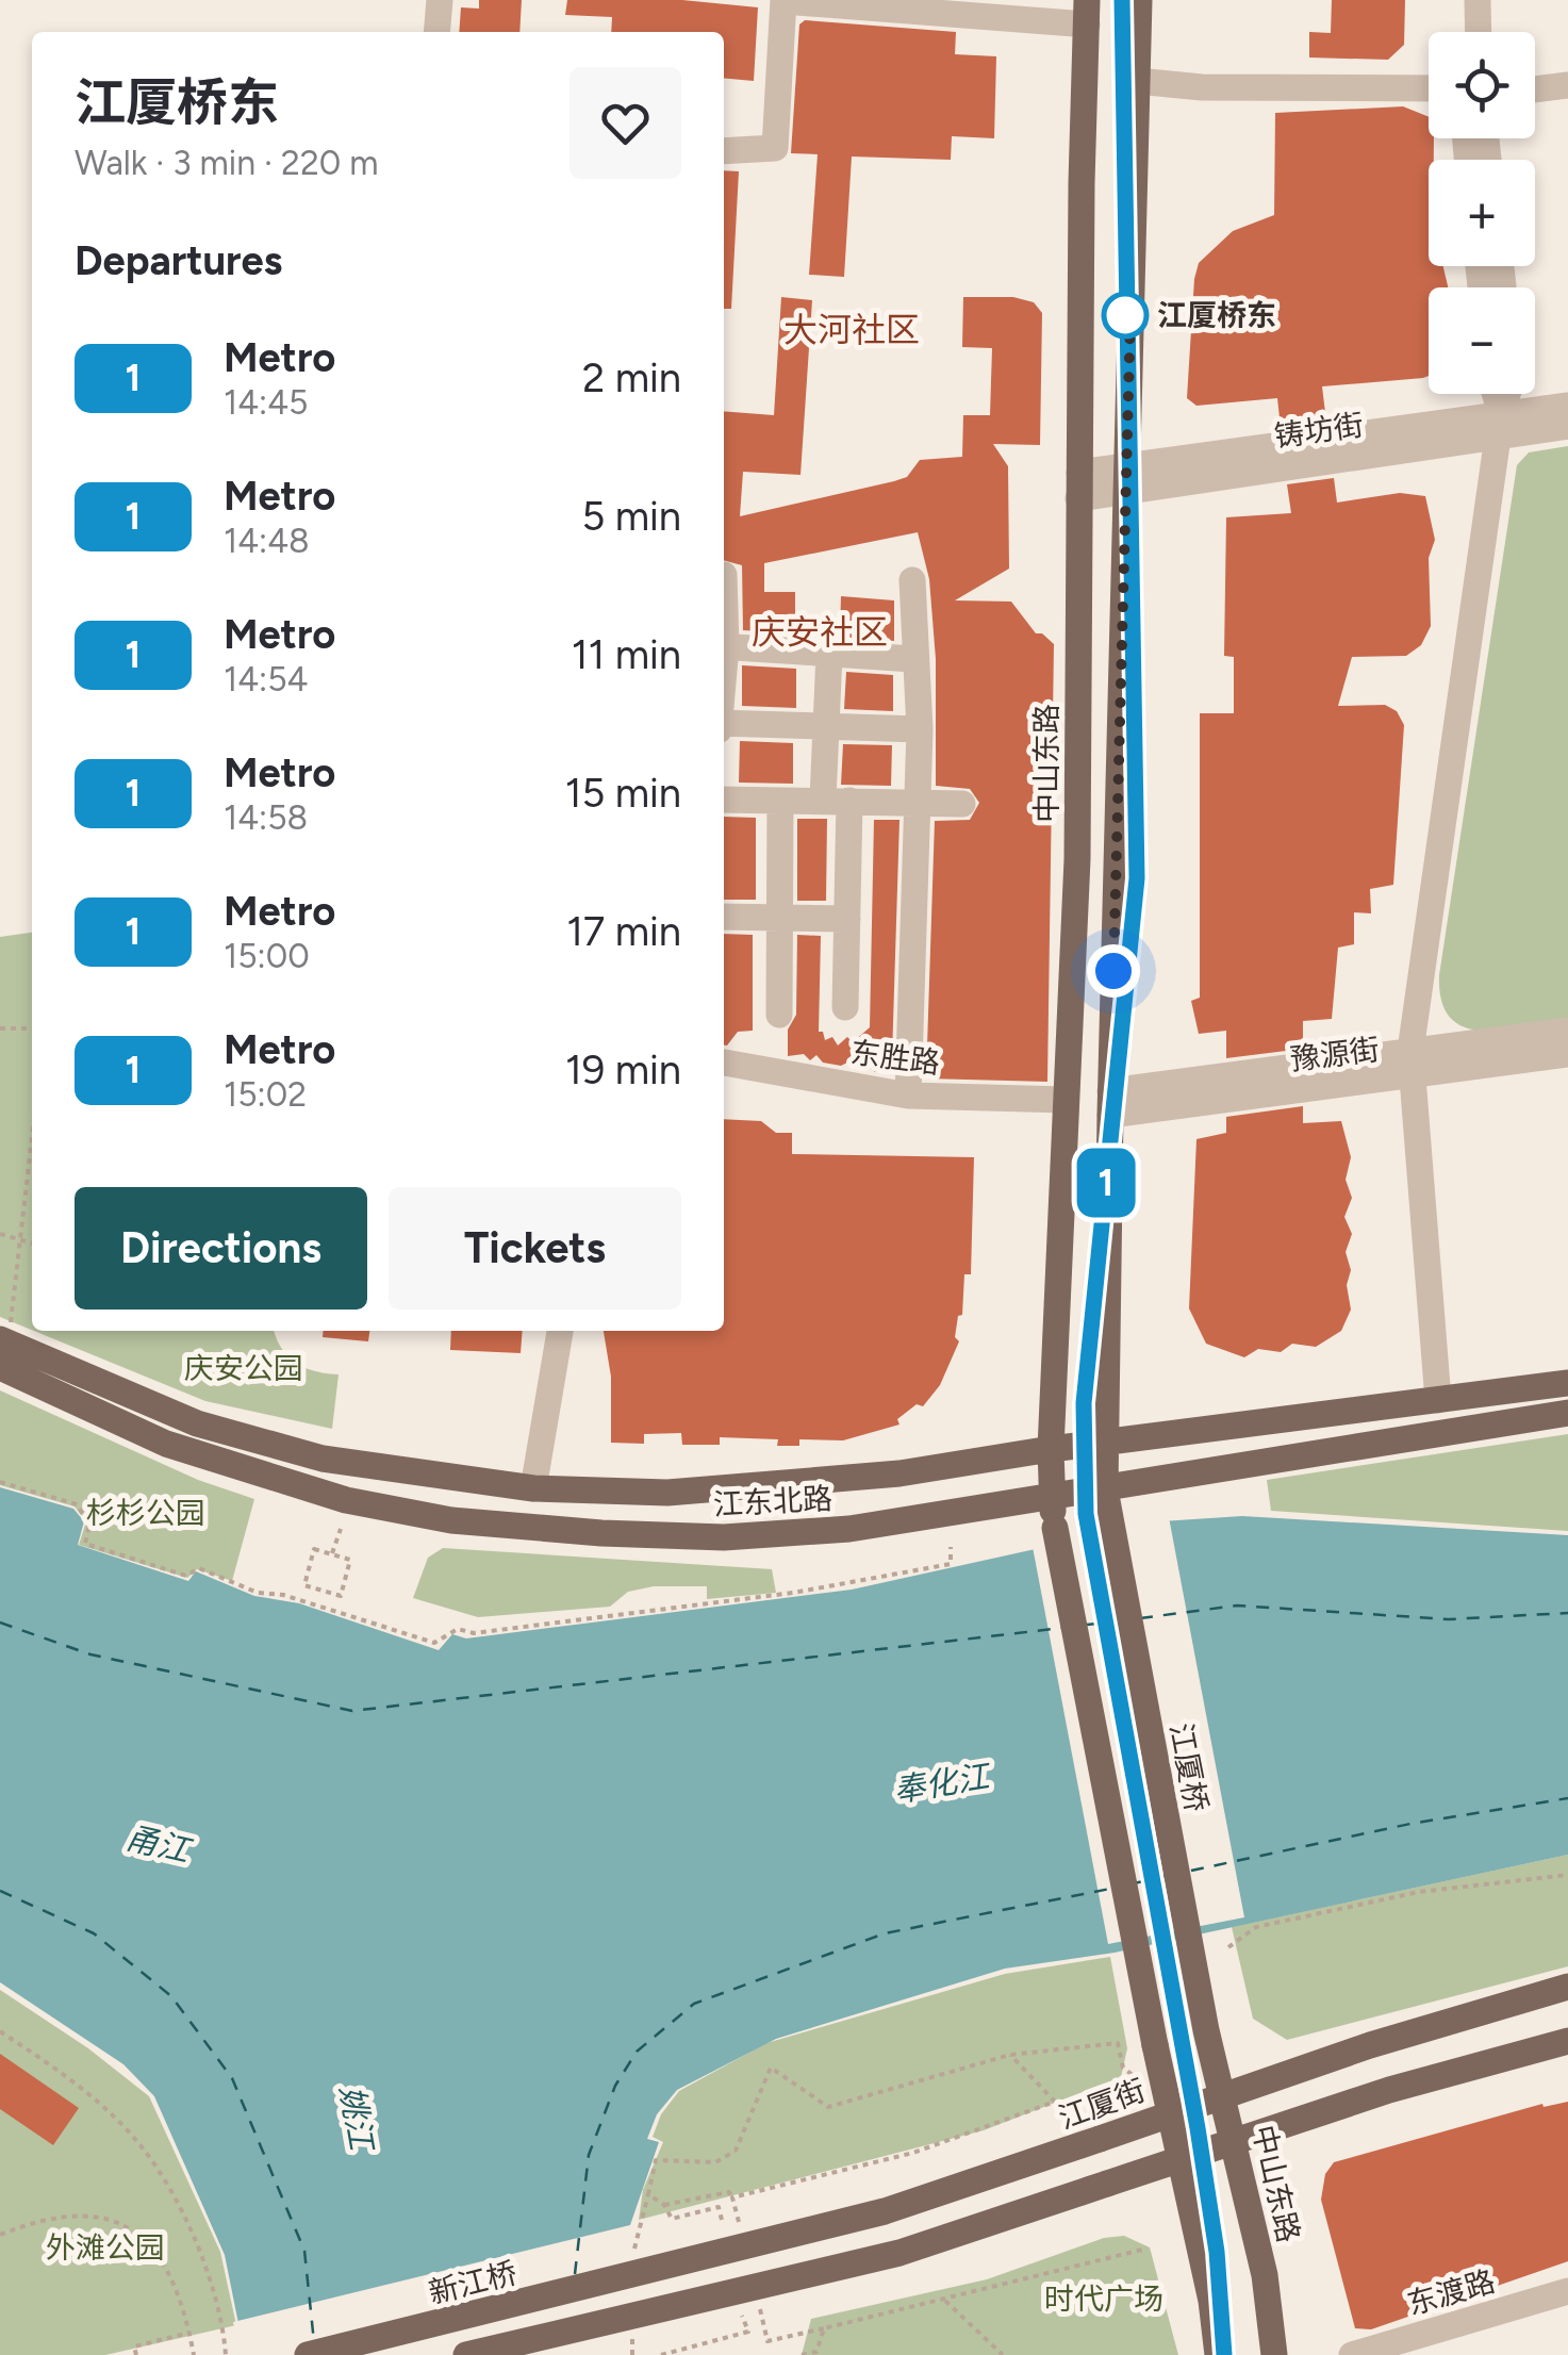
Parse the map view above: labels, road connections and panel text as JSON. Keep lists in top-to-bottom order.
{
  "streets": {
    "main road": [
      "中山东路",
      "江东北路",
      "江厦桥",
      "江厦街",
      "新江桥"
    ],
    "street": [
      "铸坊街",
      "豫源街",
      "东胜路",
      "东渡路"
    ]
  },
  "crossings": [
    ["铸坊街", "中山东路"],
    ["中山东路", "东胜路"],
    ["中山东路", "江东北路"],
    ["中山东路", "江厦桥"],
    ["中山东路", "江厦街"],
    ["江东北路", "江厦桥"],
    ["江厦街", "新江桥"]
  ],
  "districts": ["大河社区", "庆安社区"],
  "water": ["奉化江", "甬江", "姚江"],
  "parks": [
    "庆安公园",
    "杉杉公园",
    "外滩公园",
    "时代广场"
  ],
  "places": ["江厦桥东"],
  "lines": ["metro line 1"],
  "page": {
    "on_map": "1",
    "map_buttons": ["+", "−"],
    "heading": [
      ["江厦桥东", "Walk · 3 min · 220 m"],
      "Departures"
    ],
    "list": [
      {
        "mark": "1",
        "name": "Metro",
        "note": "14:45",
        "value": "2 min"
      },
      {
        "mark": "1",
        "name": "Metro",
        "note": "14:48",
        "value": "5 min"
      },
      {
        "mark": "1",
        "name": "Metro",
        "note": "14:54",
        "value": "11 min"
      },
      {
        "mark": "1",
        "name": "Metro",
        "note": "14:58",
        "value": "15 min"
      },
      {
        "mark": "1",
        "name": "Metro",
        "note": "15:00",
        "value": "17 min"
      },
      {
        "mark": "1",
        "name": "Metro",
        "note": "15:02",
        "value": "19 min"
      }
    ],
    "buttons": ["Directions", "Tickets"]
  }
}
